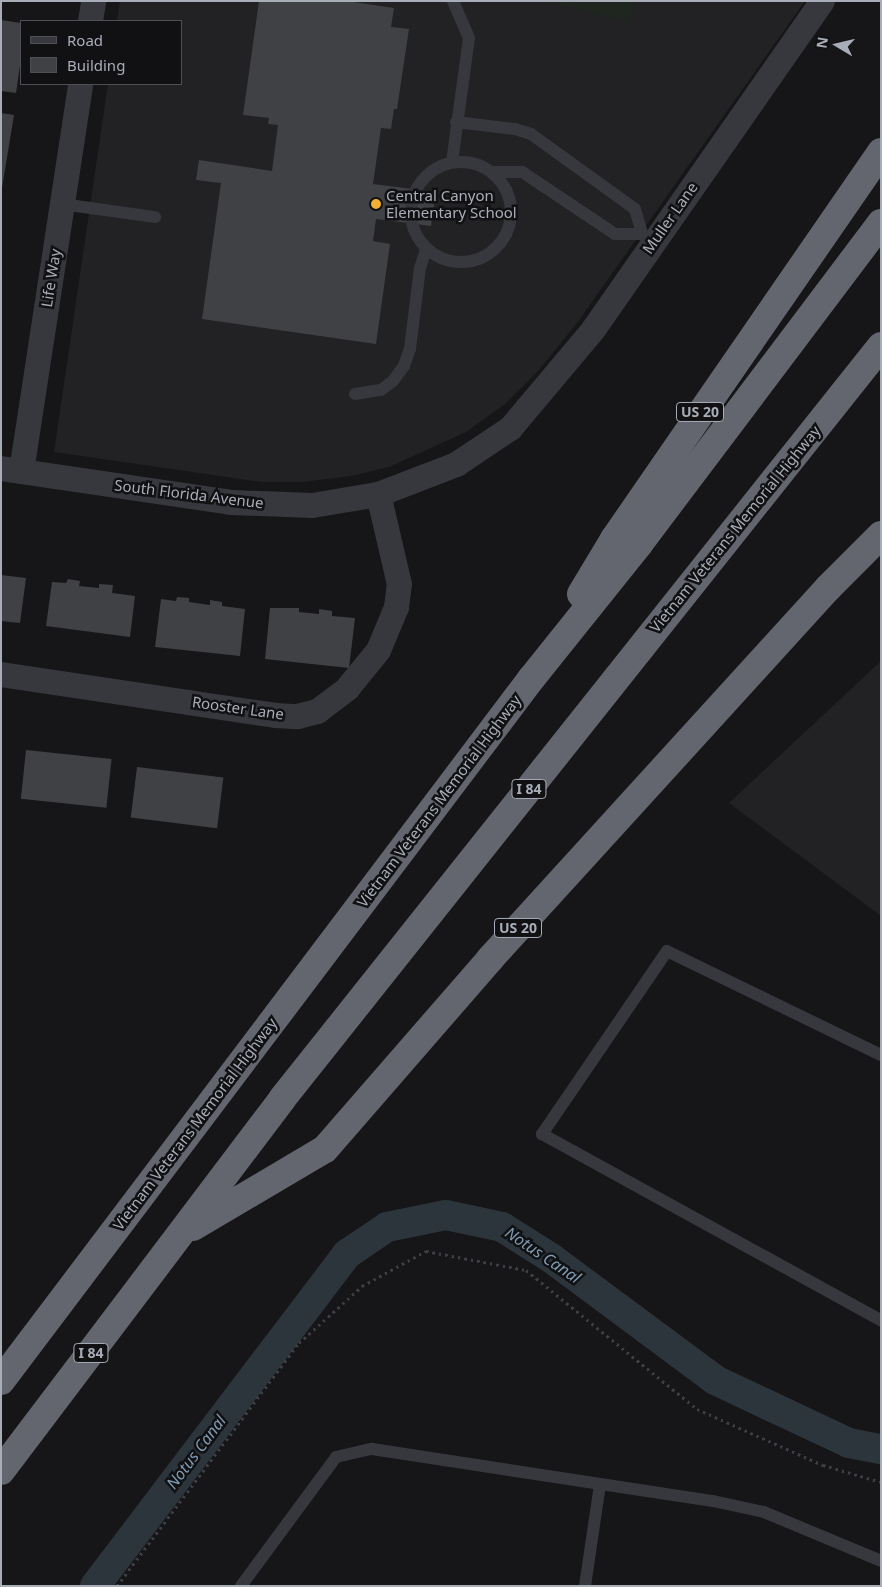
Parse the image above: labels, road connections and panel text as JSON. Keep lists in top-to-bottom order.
{
  "streets": {
    "highway": ["US 20", "Vietnam Veterans Memorial Highway", "I 84"],
    "street": [
      "Muller Lane",
      "Life Way",
      "South Florida Avenue",
      "Rooster Lane"
    ]
  },
  "crossings": [
    ["Muller Lane", "South Florida Avenue"],
    ["Life Way", "South Florida Avenue"],
    ["US 20", "Vietnam Veterans Memorial Highway"],
    ["South Florida Avenue", "Rooster Lane"]
  ],
  "water": ["Notus Canal"],
  "places": ["Central Canyon Elementary School"],
  "legend": ["Road", "Building"],
  "north": "left"
}
